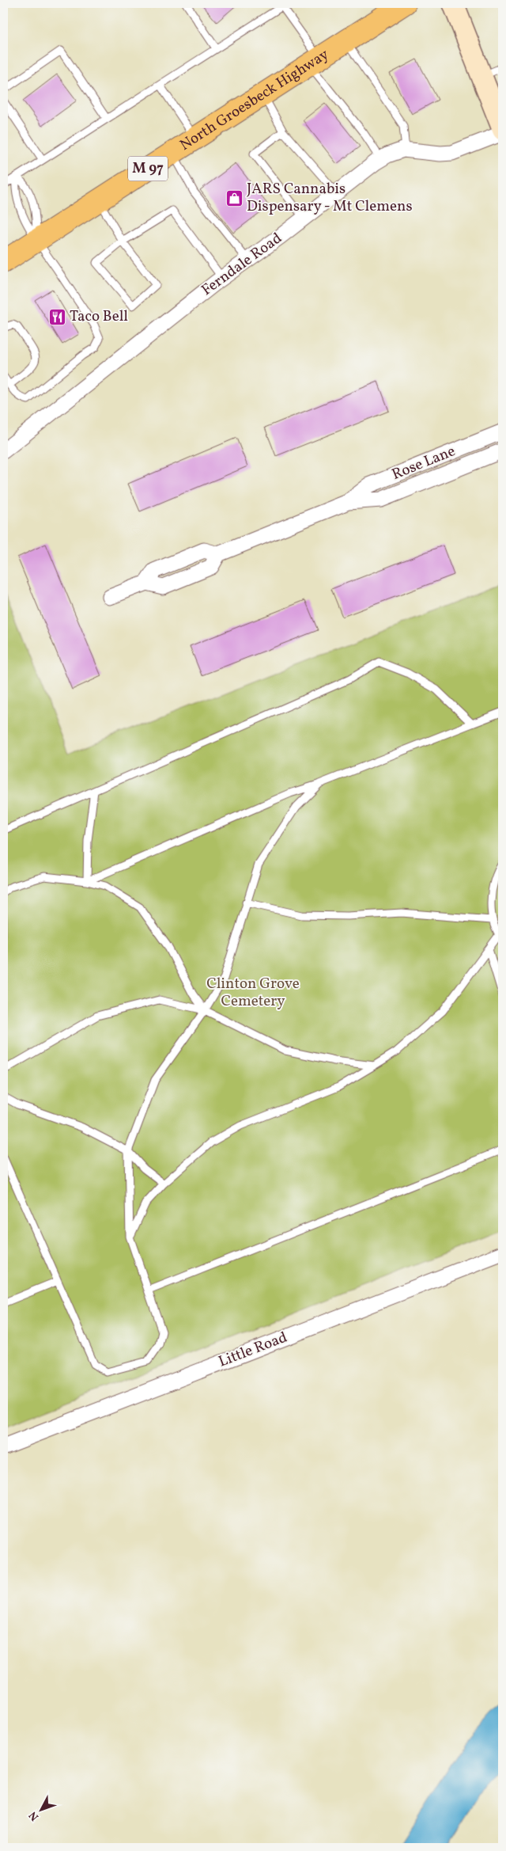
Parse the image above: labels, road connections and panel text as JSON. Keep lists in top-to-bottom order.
{
  "streets": {
    "main road": ["North Groesbeck Highway", "M 97"],
    "street": ["Ferndale Road", "Rose Lane", "Little Road"]
  },
  "parks": ["Clinton Grove Cemetery"],
  "places": {
    "shop": ["JARS Cannabis Dispensary - Mt Clemens"],
    "restaurant": ["Taco Bell"]
  },
  "north": "bottom left"
}
